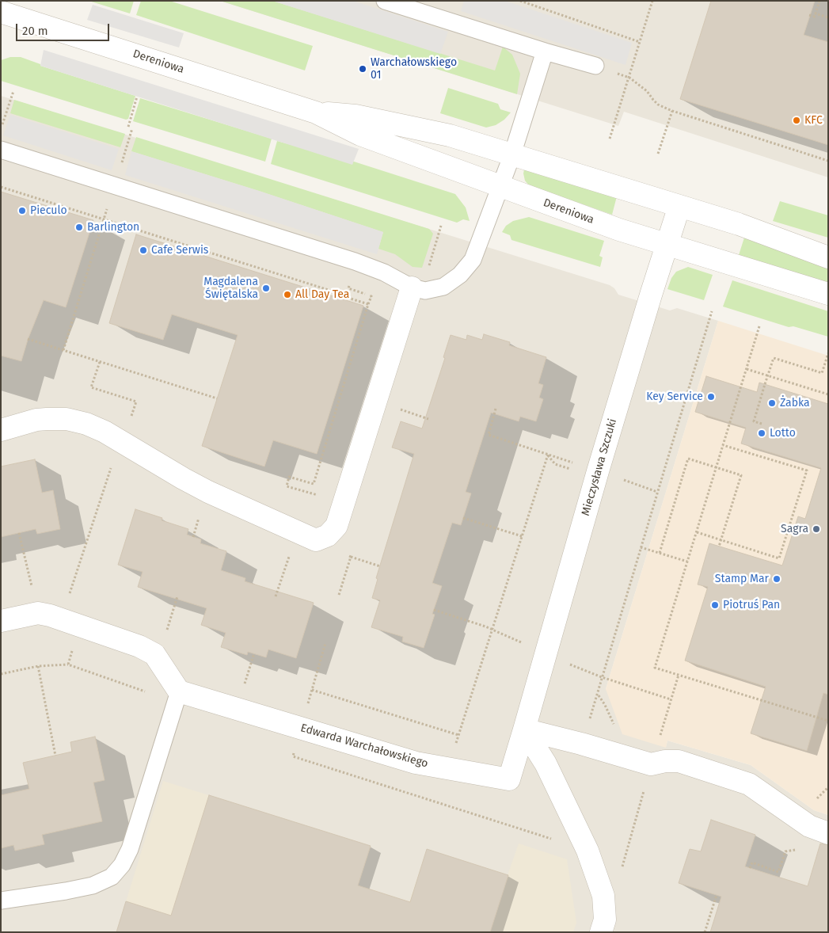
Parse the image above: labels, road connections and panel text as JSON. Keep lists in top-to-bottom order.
{
  "streets": {
    "street": ["Dereniowa", "Mieczysława Szczuki", "Edwarda Warchałowskiego"]
  },
  "crossings": [
    ["Dereniowa", "Mieczysława Szczuki"],
    ["Mieczysława Szczuki", "Edwarda Warchałowskiego"]
  ],
  "places": [
    "Warchałowskiego 01",
    "KFC",
    "Pieculo",
    "Barlington",
    "Cafe Serwis",
    "Magdalena Świętalska",
    "All Day Tea",
    "Key Service",
    "Żabka",
    "Lotto",
    "Sagra",
    "Stamp Mar",
    "Piotruś Pan"
  ],
  "scale_bar": "20 m"
}
